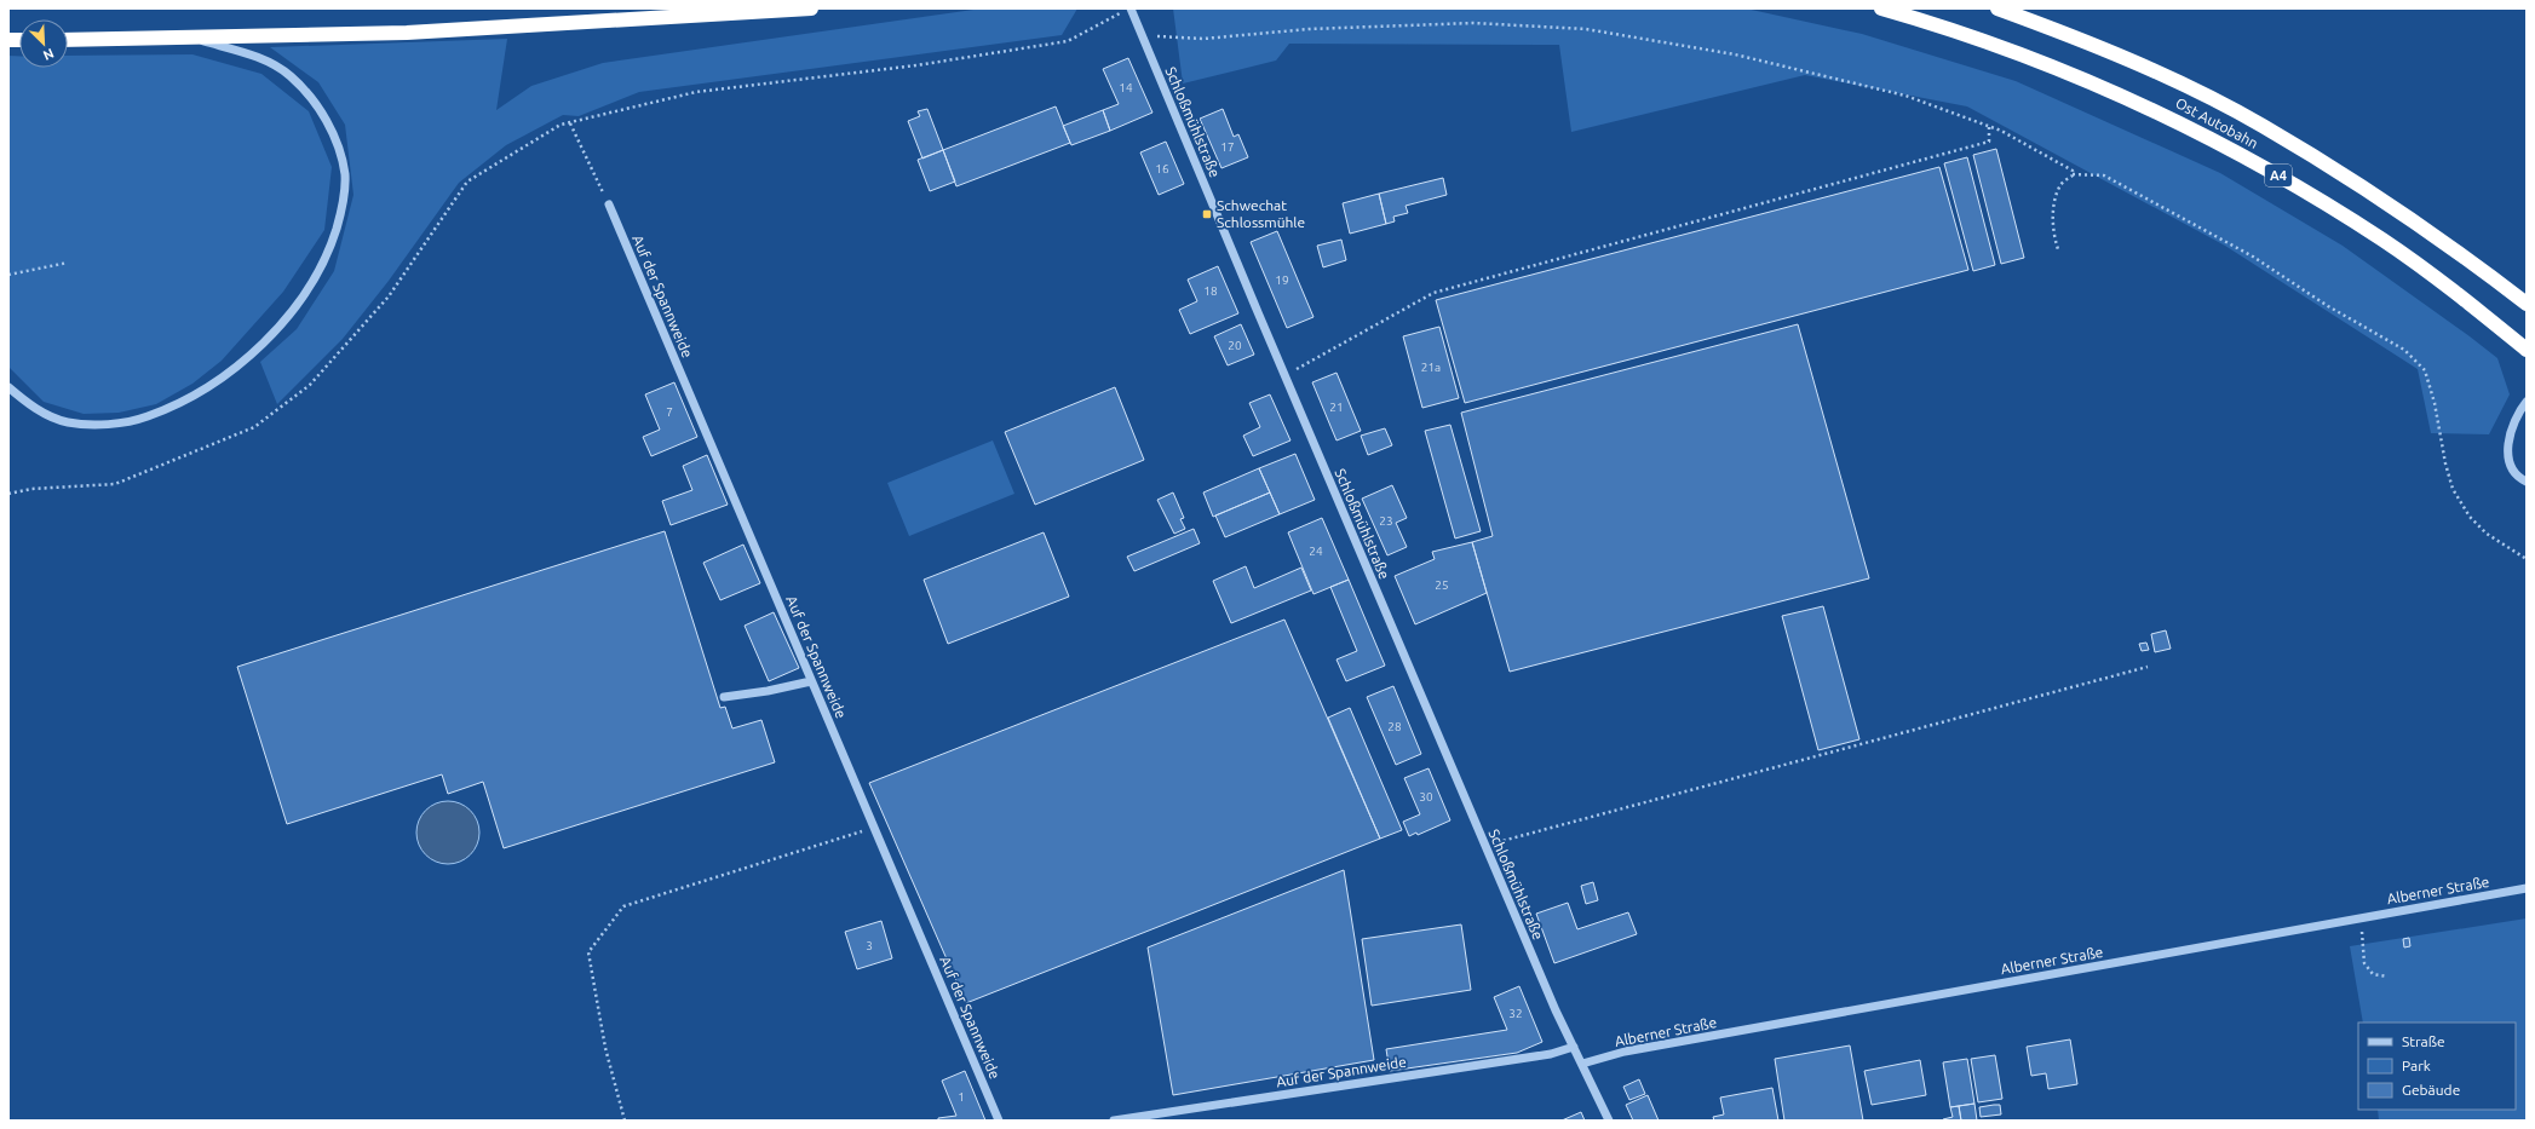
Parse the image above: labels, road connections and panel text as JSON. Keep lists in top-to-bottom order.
{
  "streets": {
    "highway": ["Ost Autobahn", "A4"],
    "street": ["Schloßmühlstraße", "Auf der Spannweide", "Alberner Straße"]
  },
  "crossings": [
    ["Schloßmühlstraße", "Auf der Spannweide"],
    ["Schloßmühlstraße", "Alberner Straße"]
  ],
  "places": {
    "transit": ["Schwechat Schlossmühle"]
  },
  "house_numbers": [
    "14",
    "17",
    "16",
    "19",
    "18",
    "20",
    "21a",
    "21",
    "7",
    "23",
    "24",
    "25",
    "28",
    "30",
    "3",
    "32",
    "1"
  ],
  "legend": ["Straße", "Park", "Gebäude"],
  "north": "bottom right"
}
